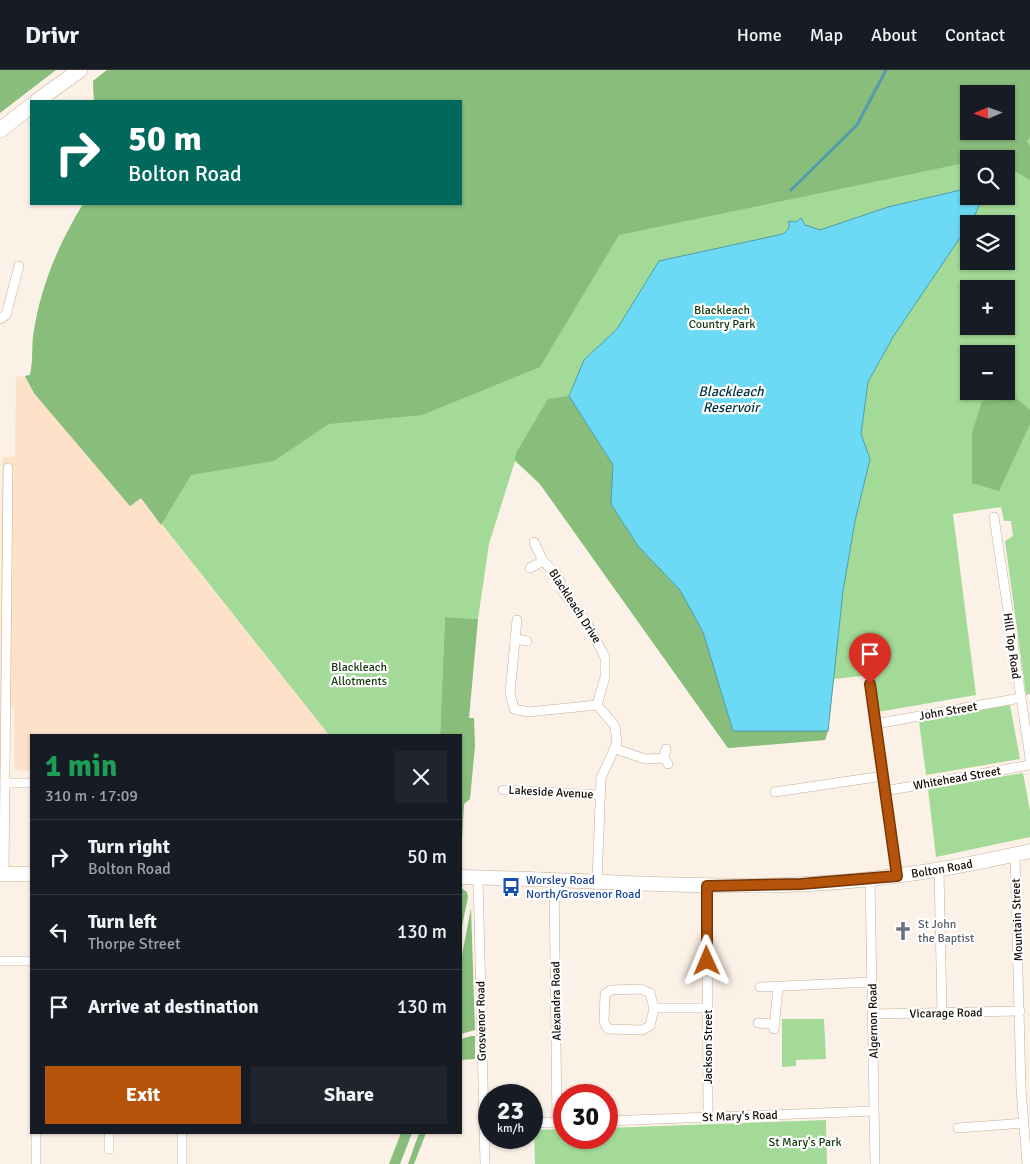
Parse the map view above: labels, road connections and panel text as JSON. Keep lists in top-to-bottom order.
{
  "streets": {
    "main road": ["Bolton Road"],
    "street": [
      "Blackleach Drive",
      "Hill Top Road",
      "John Street",
      "Whitehead Street",
      "Lakeside Avenue",
      "Mountain Street",
      "Alexandra Road",
      "Vicarage Road",
      "Grosvenor Road",
      "Algernon Road",
      "Jackson Street",
      "St Mary's Road"
    ]
  },
  "crossings": [
    ["Hill Top Road", "John Street"],
    ["Bolton Road", "Mountain Street"],
    ["Bolton Road", "Alexandra Road"],
    ["Bolton Road", "Grosvenor Road"],
    ["Bolton Road", "Algernon Road"],
    ["Bolton Road", "Jackson Street"],
    ["Mountain Street", "Vicarage Road"],
    ["Vicarage Road", "Algernon Road"],
    ["Algernon Road", "St Mary's Road"],
    ["Jackson Street", "St Mary's Road"]
  ],
  "water": ["Blackleach Reservoir"],
  "parks": ["Blackleach Country Park", "Blackleach Allotments", "St Mary's Park"],
  "places": {
    "bus stop": ["Worsley Road North/Grosvenor Road"],
    "church": ["St John the Baptist"]
  },
  "north": "left",
  "page": {
    "header": "Drivr",
    "nav": [
      "Home",
      "Map",
      "About",
      "Contact"
    ],
    "map_buttons": ["+", "−"],
    "turn": ["50 m", "Bolton Road"],
    "heading": ["1 min", "310 m · 17:09"],
    "list": [
      {
        "name": "Turn right",
        "note": "Bolton Road",
        "value": "50 m"
      },
      {
        "name": "Turn left",
        "note": "Thorpe Street",
        "value": "130 m"
      },
      {
        "name": "Arrive at destination",
        "value": "130 m"
      }
    ],
    "buttons": ["Exit", "Share"],
    "speed": "23 km/h",
    "limit": "30"
  }
}
